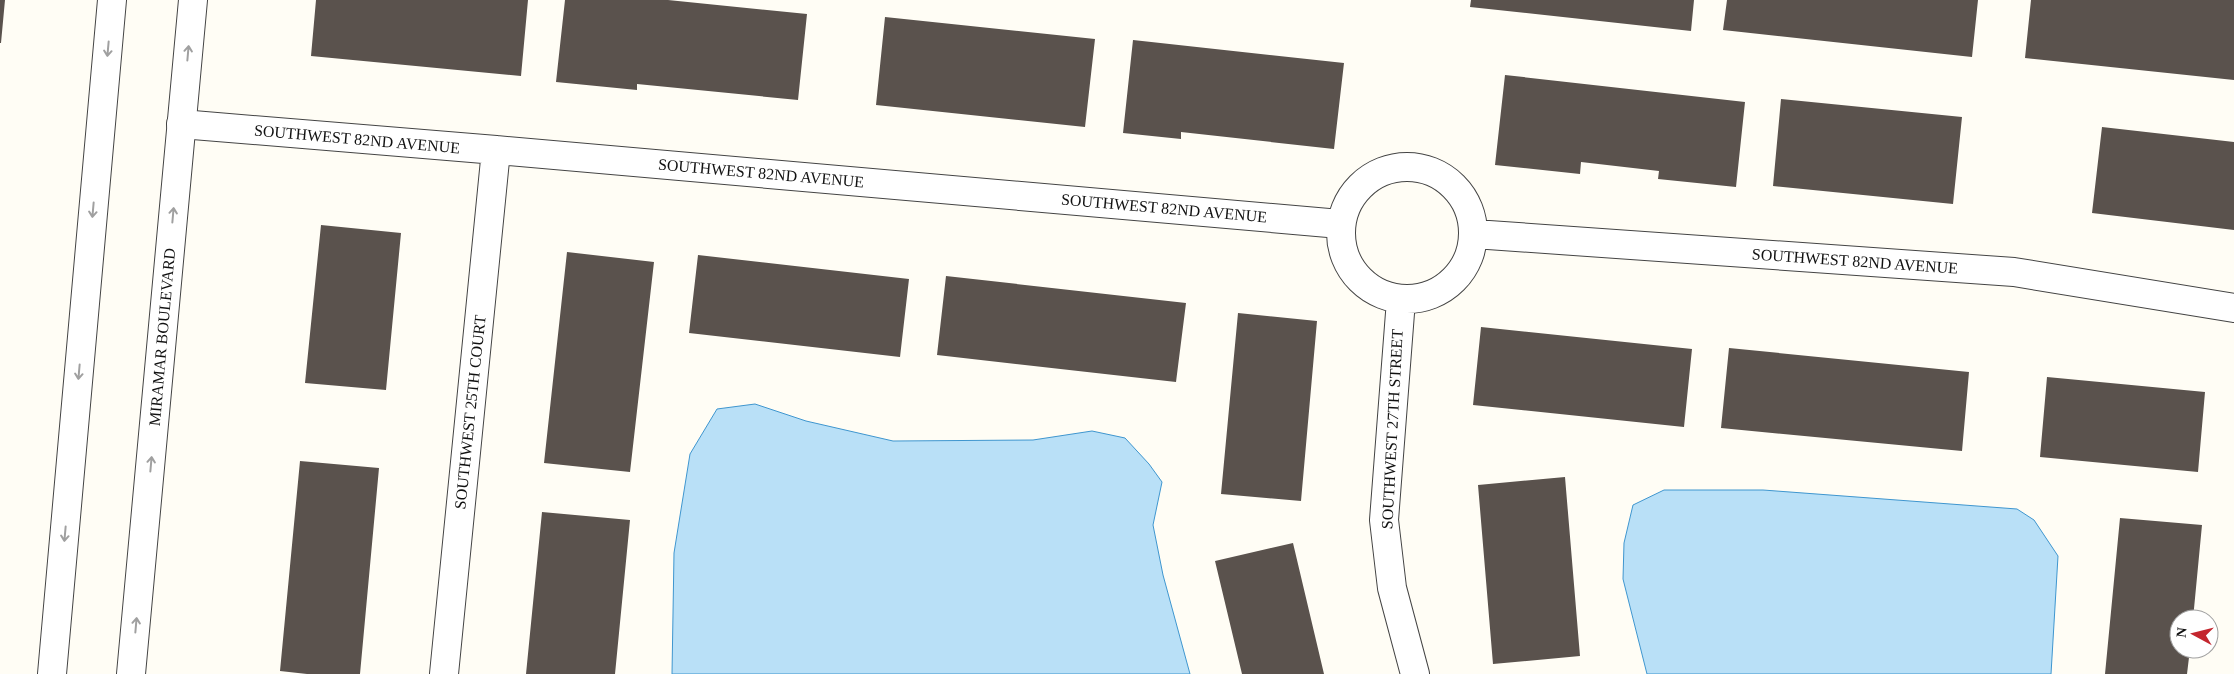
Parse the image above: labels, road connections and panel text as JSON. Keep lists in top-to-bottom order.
{
  "streets": {
    "street": [
      "SOUTHWEST 82ND AVENUE",
      "MIRAMAR BOULEVARD",
      "SOUTHWEST 25TH COURT",
      "SOUTHWEST 27TH STREET"
    ]
  },
  "crossings": [
    ["SOUTHWEST 82ND AVENUE", "MIRAMAR BOULEVARD"],
    ["SOUTHWEST 82ND AVENUE", "SOUTHWEST 25TH COURT"],
    ["SOUTHWEST 82ND AVENUE", "SOUTHWEST 27TH STREET"]
  ],
  "north": "left"
}
